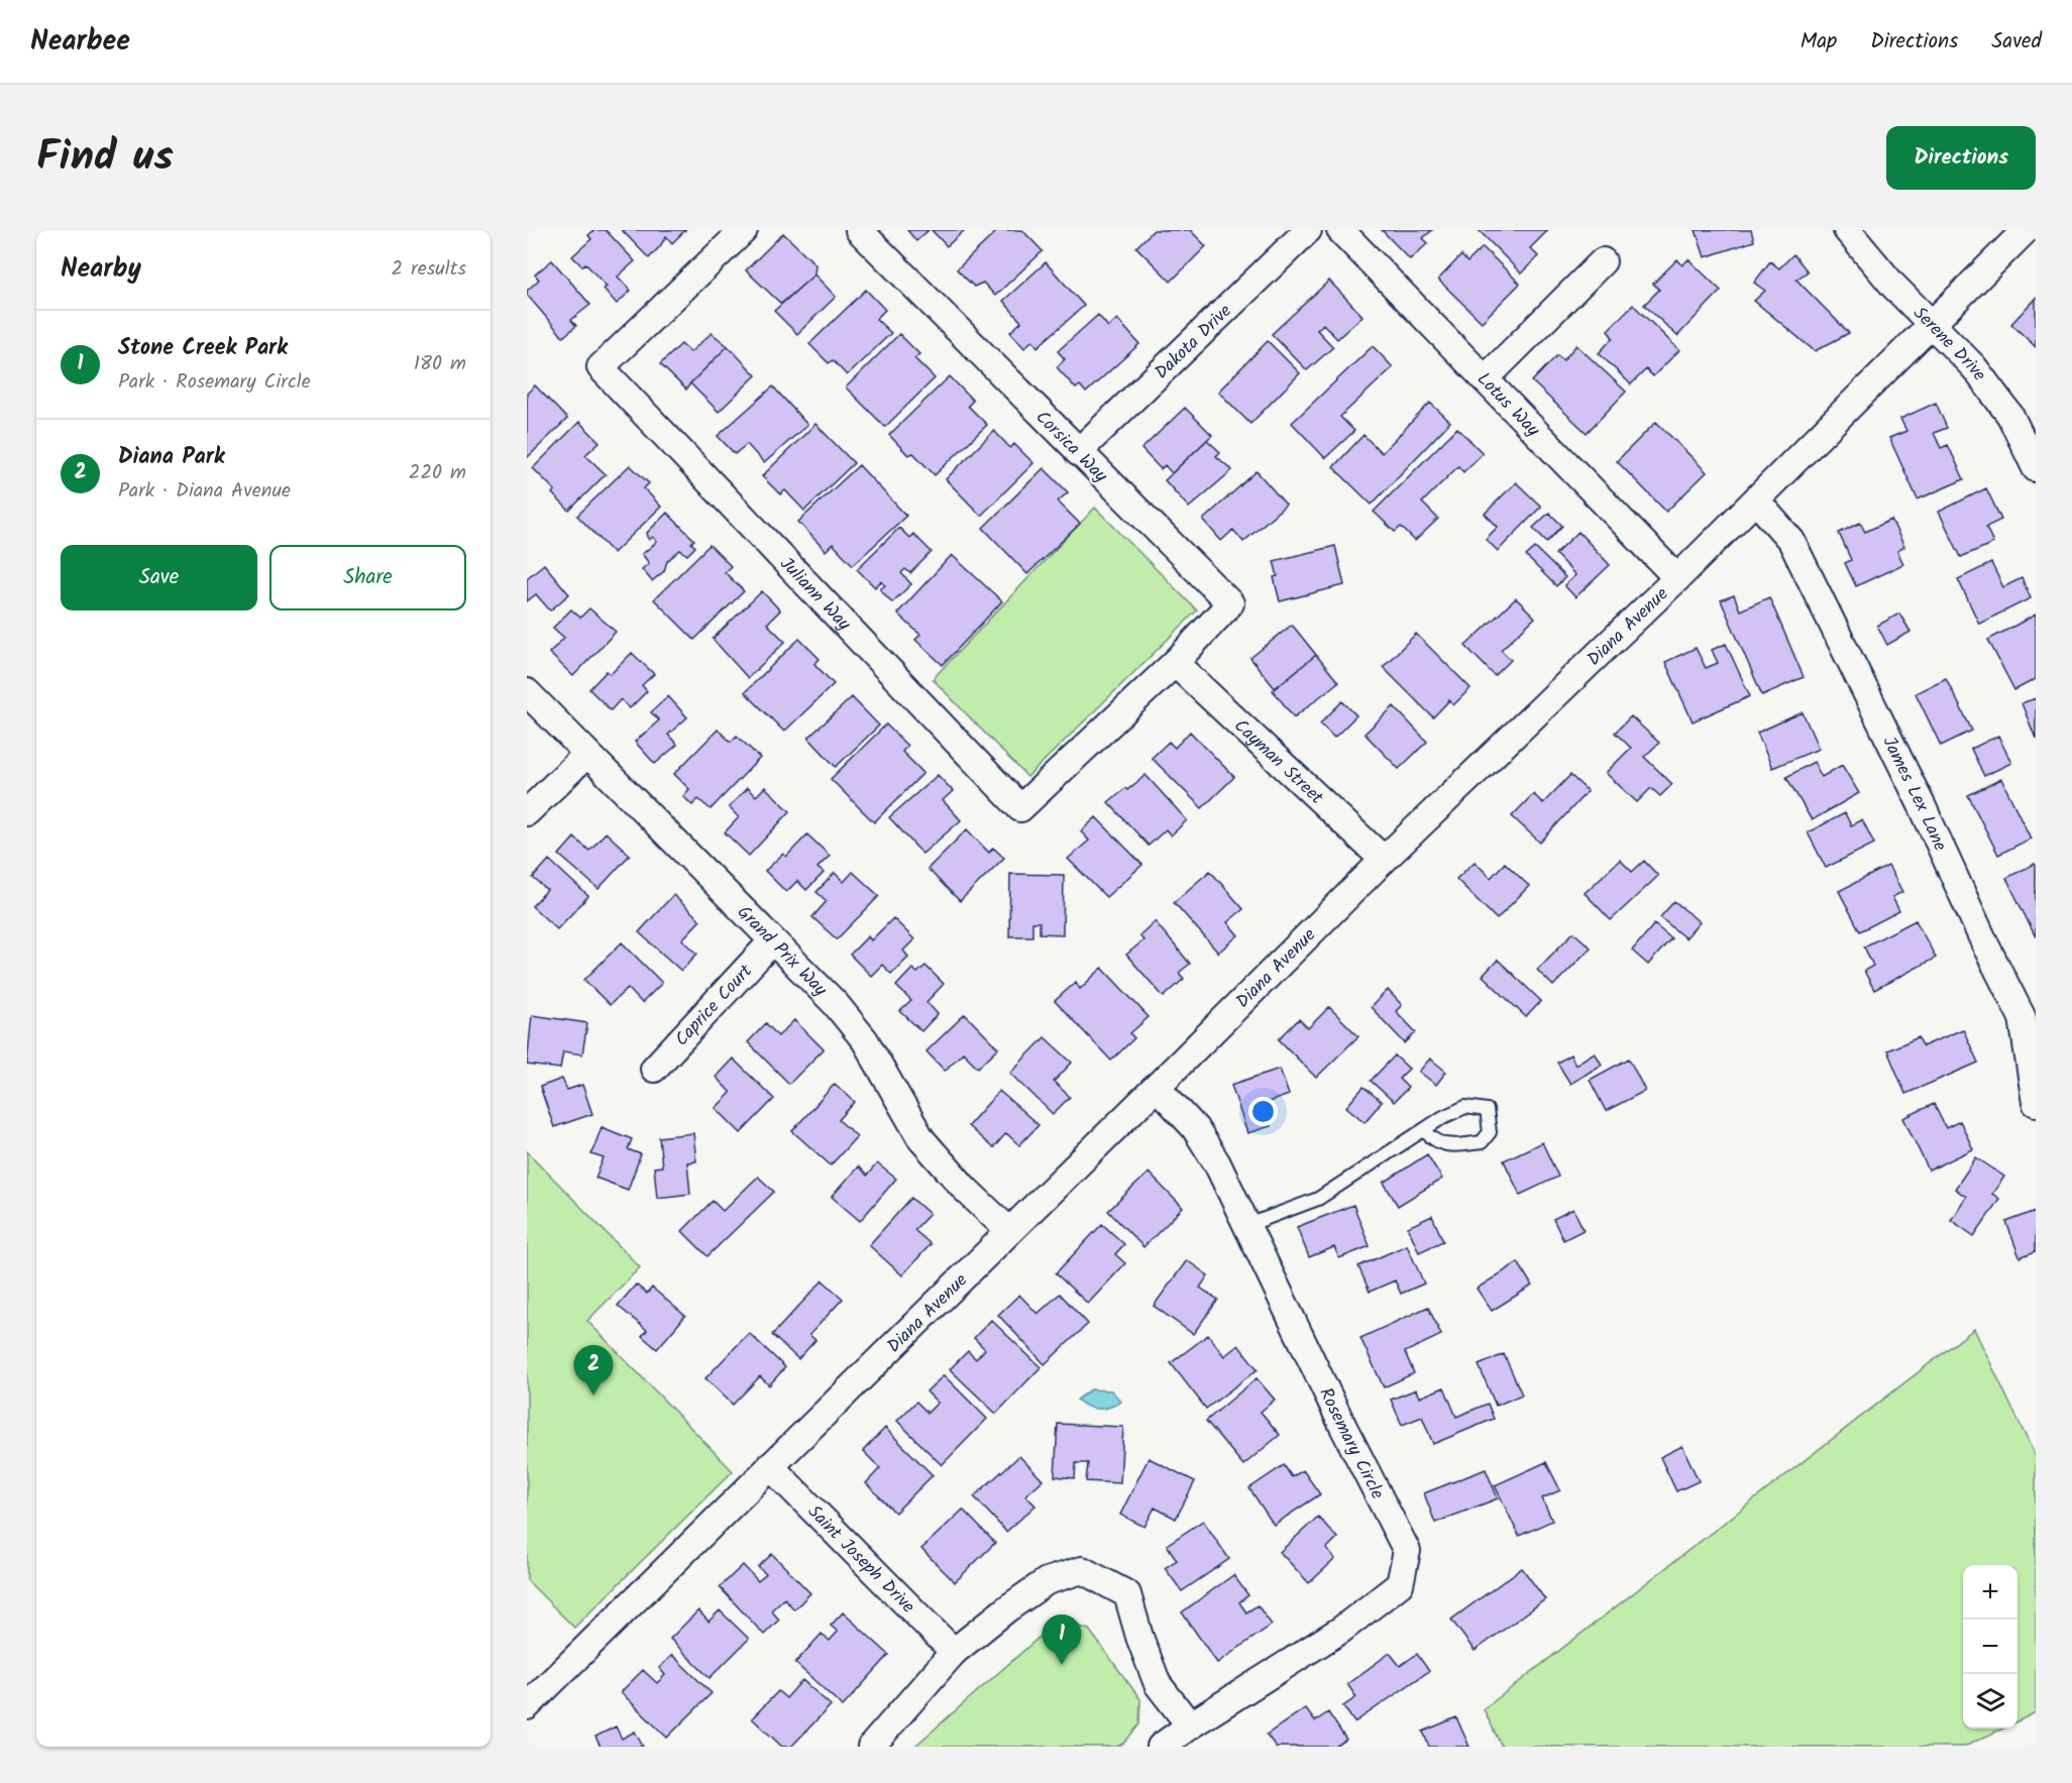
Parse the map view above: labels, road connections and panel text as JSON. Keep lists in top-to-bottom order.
{
  "streets": {
    "street": [
      "Dakota Drive",
      "Serene Drive",
      "Lotus Way",
      "Corsica Way",
      "Juliann Way",
      "Diana Avenue",
      "Cayman Street",
      "James Lex Lane",
      "Grand Prix Way",
      "Caprice Court",
      "Rosemary Circle",
      "Saint Joseph Drive"
    ]
  },
  "crossings": [
    ["Dakota Drive", "Corsica Way"],
    ["Serene Drive", "Diana Avenue"],
    ["Lotus Way", "Diana Avenue"],
    ["Corsica Way", "Juliann Way"],
    ["Corsica Way", "Cayman Street"],
    ["Juliann Way", "Cayman Street"],
    ["Diana Avenue", "Cayman Street"],
    ["Diana Avenue", "James Lex Lane"],
    ["Diana Avenue", "Grand Prix Way"],
    ["Diana Avenue", "Rosemary Circle"],
    ["Diana Avenue", "Saint Joseph Drive"],
    ["Grand Prix Way", "Caprice Court"]
  ],
  "page": {
    "header": "Nearbee",
    "nav": ["Map", "Directions", "Saved"],
    "title": "Find us",
    "buttons": [
      "Directions",
      ["Save", "Share"]
    ],
    "heading": ["Nearby", "2 results"],
    "list": [
      {
        "mark": "1",
        "name": "Stone Creek Park",
        "note": "Park · Rosemary Circle",
        "value": "180 m"
      },
      {
        "mark": "2",
        "name": "Diana Park",
        "note": "Park · Diana Avenue",
        "value": "220 m"
      }
    ],
    "pins": ["2", "1"],
    "map_buttons": ["+", "−"]
  }
}
